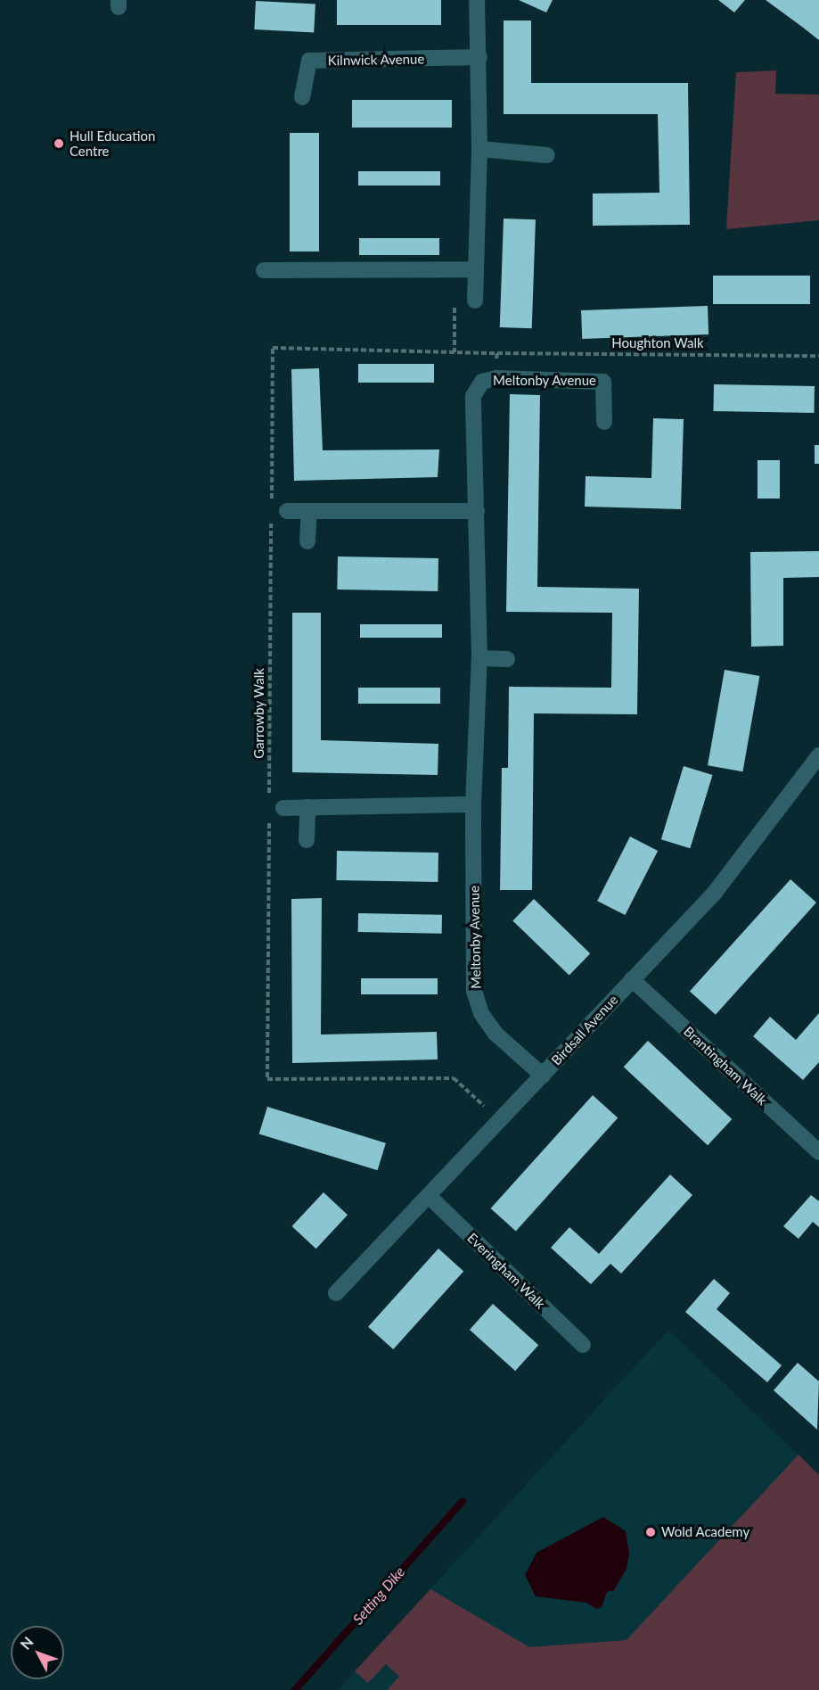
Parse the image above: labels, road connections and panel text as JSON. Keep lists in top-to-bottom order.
{
  "streets": {
    "street": [
      "Kilnwick Avenue",
      "Meltonby Avenue",
      "Birdsall Avenue",
      "Brantingham Walk",
      "Everingham Walk"
    ],
    "path": ["Houghton Walk", "Garrowby Walk"]
  },
  "crossings": [
    ["Meltonby Avenue", "Birdsall Avenue"],
    ["Birdsall Avenue", "Brantingham Walk"],
    ["Birdsall Avenue", "Everingham Walk"]
  ],
  "water": ["Setting Dike"],
  "places": ["Hull Education Centre", "Wold Academy"],
  "north": "top left"
}
